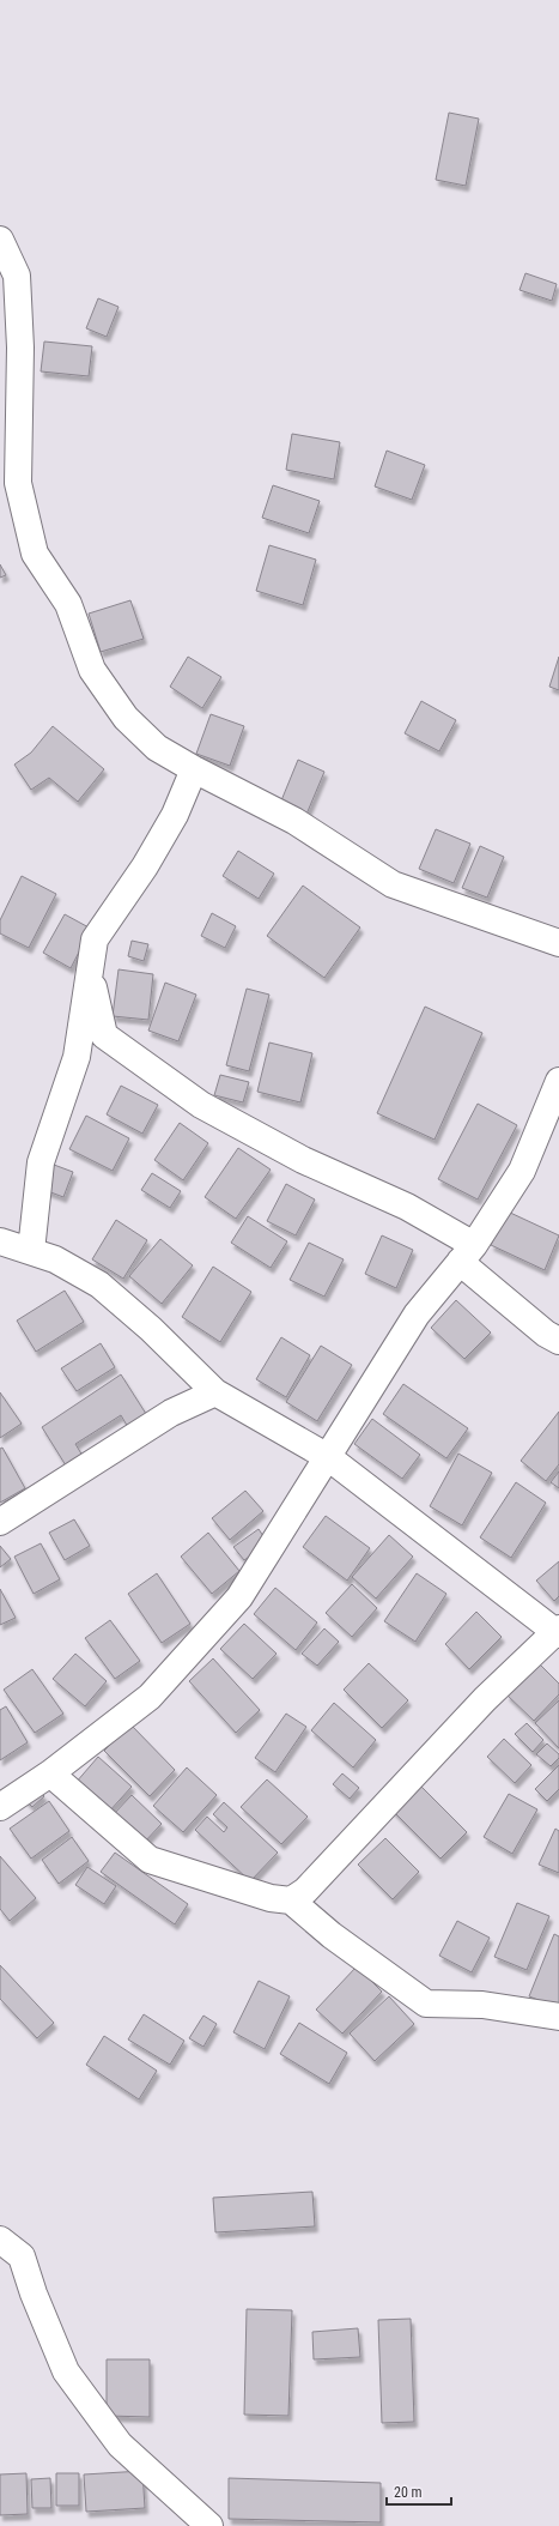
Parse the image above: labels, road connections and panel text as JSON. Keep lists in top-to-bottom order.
{
  "scale_bar": "20 m"
}
